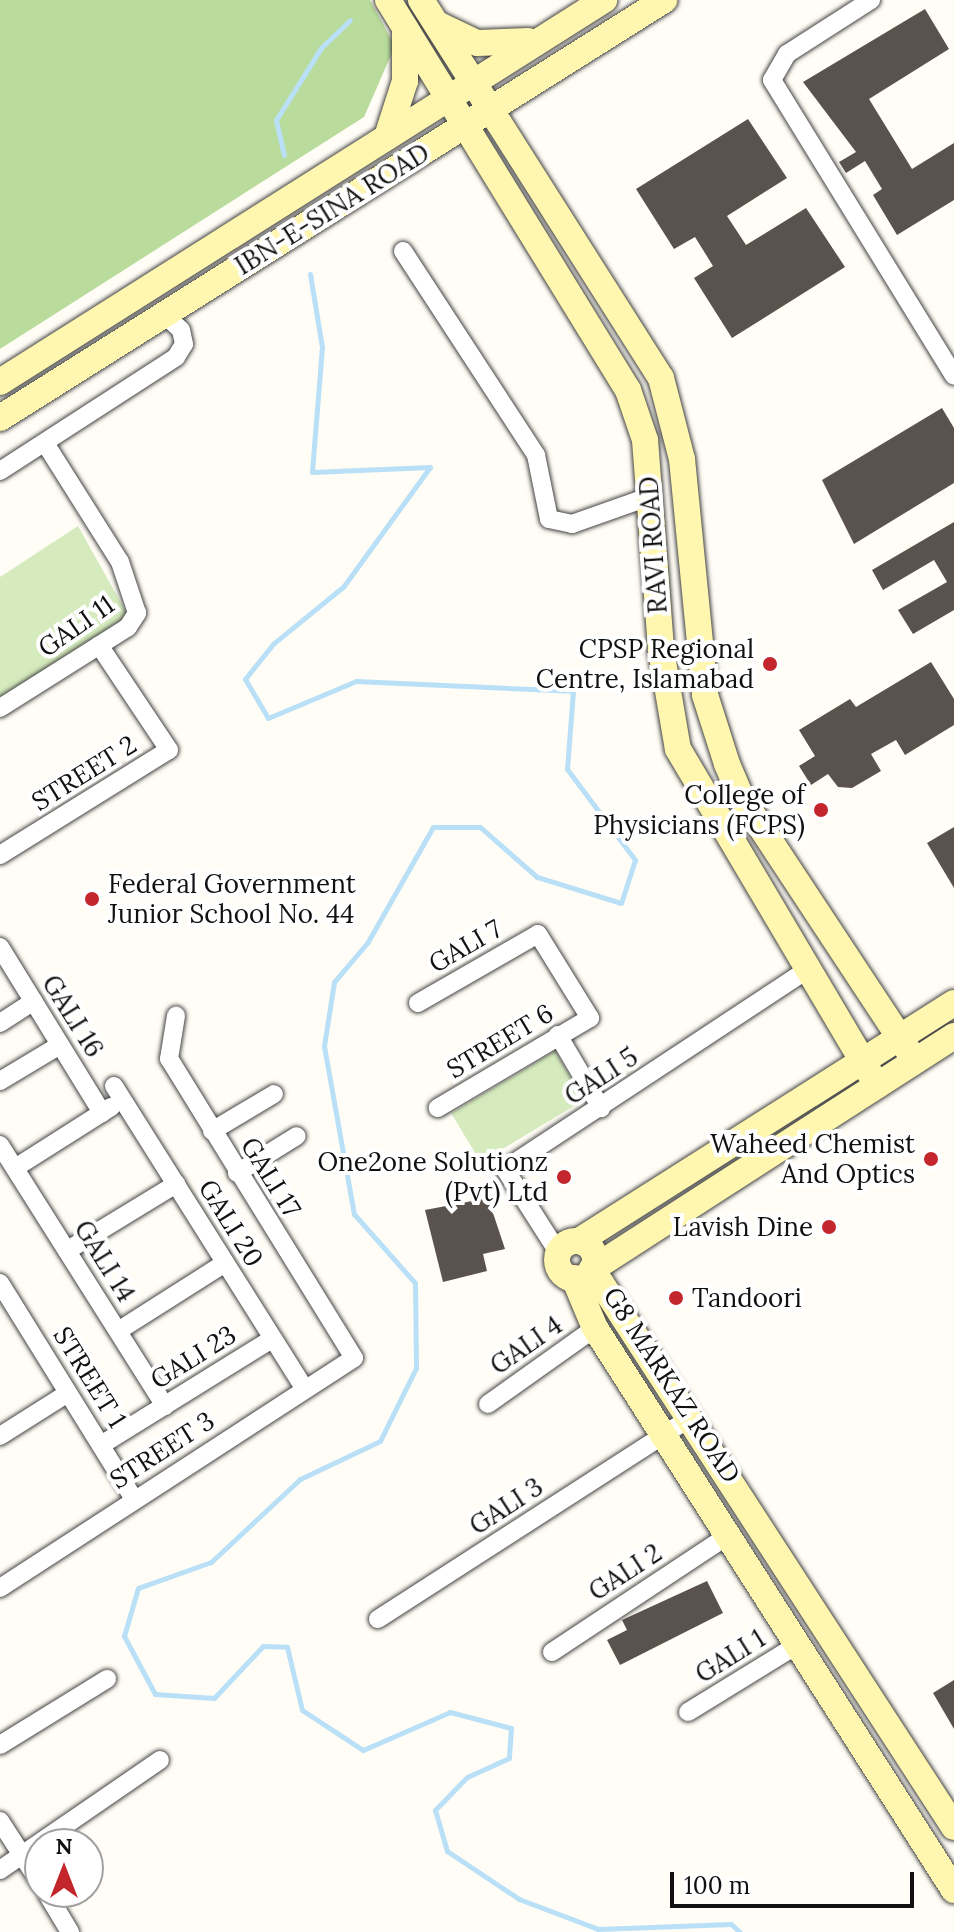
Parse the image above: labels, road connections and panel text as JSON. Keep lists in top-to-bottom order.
{
  "streets": {
    "street": [
      "IBN-E-SINA ROAD",
      "RAVI ROAD",
      "GALI 11",
      "STREET 2",
      "GALI 7",
      "GALI 16",
      "STREET 6",
      "GALI 5",
      "GALI 17",
      "GALI 20",
      "GALI 14",
      "GALI 4",
      "GALI 23",
      "STREET 1",
      "G8 MARKAZ ROAD",
      "STREET 3",
      "GALI 3",
      "GALI 2",
      "GALI 1"
    ]
  },
  "crossings": [
    ["IBN-E-SINA ROAD", "RAVI ROAD"],
    ["RAVI ROAD", "GALI 5"],
    ["RAVI ROAD", "G8 MARKAZ ROAD"],
    ["GALI 11", "STREET 2"],
    ["GALI 7", "STREET 6"],
    ["GALI 16", "GALI 20"],
    ["GALI 17", "STREET 3"],
    ["GALI 20", "GALI 23"],
    ["GALI 20", "STREET 3"],
    ["GALI 14", "GALI 23"],
    ["GALI 4", "G8 MARKAZ ROAD"],
    ["GALI 23", "STREET 1"],
    ["STREET 1", "STREET 3"],
    ["G8 MARKAZ ROAD", "GALI 3"],
    ["G8 MARKAZ ROAD", "GALI 2"],
    ["G8 MARKAZ ROAD", "GALI 1"]
  ],
  "places": [
    "CPSP Regional Centre, Islamabad",
    "College of Physicians (FCPS)",
    "Federal Government Junior School No. 44",
    "Waheed Chemist And Optics",
    "One2one Solutionz (Pvt) Ltd",
    "Lavish Dine",
    "Tandoori"
  ],
  "scale_bar": "100 m",
  "north": "top"
}
